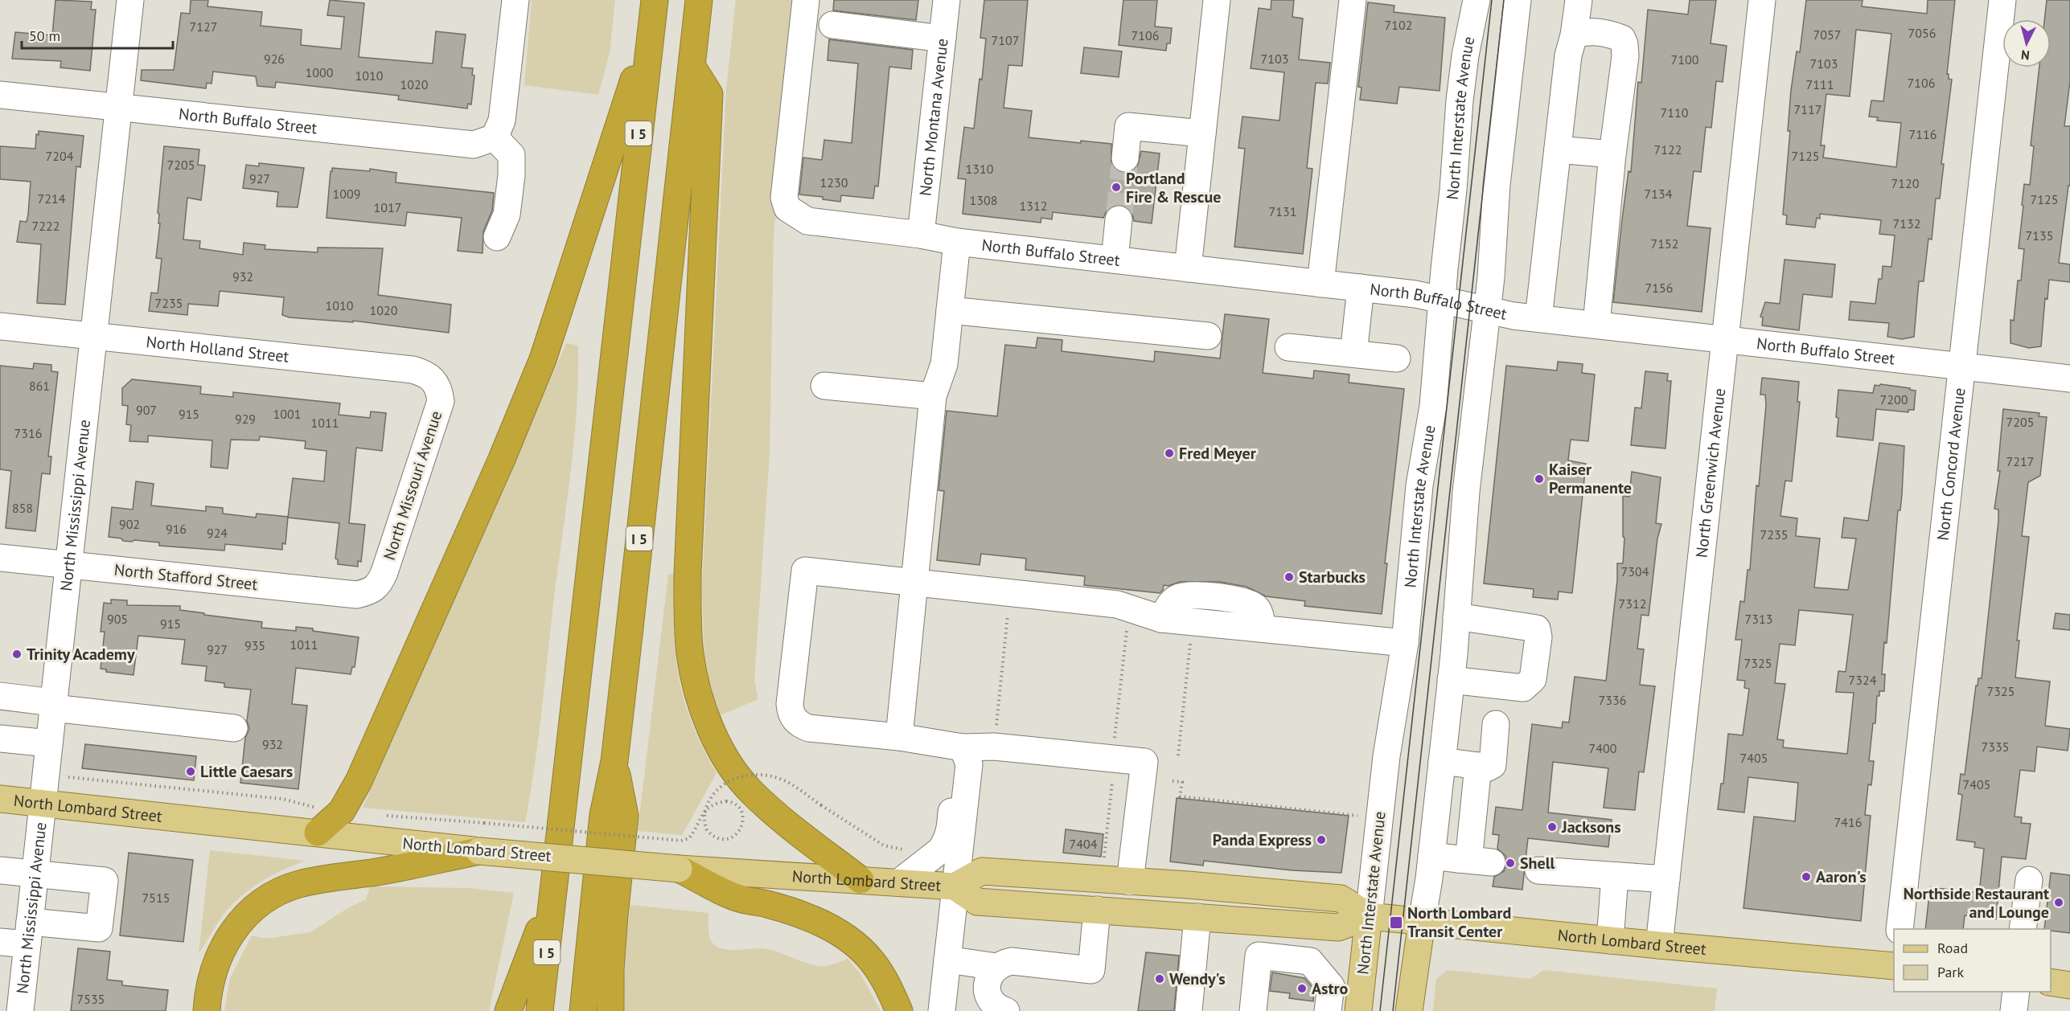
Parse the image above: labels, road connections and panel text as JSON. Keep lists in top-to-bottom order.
{
  "streets": {
    "highway": ["I 5"],
    "main road": ["North Interstate Avenue", "North Lombard Street"],
    "street": [
      "North Montana Avenue",
      "North Buffalo Street",
      "North Holland Street",
      "North Concord Avenue",
      "North Greenwich Avenue",
      "North Missouri Avenue",
      "North Mississippi Avenue",
      "North Stafford Street"
    ]
  },
  "crossings": [
    ["North Montana Avenue", "North Buffalo Street"],
    ["North Interstate Avenue", "North Buffalo Street"],
    ["North Interstate Avenue", "North Lombard Street"],
    ["North Buffalo Street", "North Concord Avenue"],
    ["North Buffalo Street", "North Greenwich Avenue"],
    ["North Buffalo Street", "North Mississippi Avenue"],
    ["North Holland Street", "North Missouri Avenue"],
    ["North Holland Street", "North Mississippi Avenue"],
    ["North Greenwich Avenue", "North Lombard Street"],
    ["North Missouri Avenue", "North Stafford Street"],
    ["North Mississippi Avenue", "North Stafford Street"],
    ["North Mississippi Avenue", "North Lombard Street"]
  ],
  "places": {
    "other": [
      "Portland Fire & Rescue",
      "Fred Meyer",
      "Kaiser Permanente",
      "Starbucks",
      "Trinity Academy",
      "Little Caesars",
      "Jacksons",
      "Panda Express",
      "Shell",
      "Aaron's",
      "Northside Restaurant and Lounge",
      "Wendy's",
      "Astro"
    ],
    "transit": ["North Lombard Transit Center"]
  },
  "house_numbers": [
    "7102",
    "7127",
    "7056",
    "7057",
    "7106",
    "7107",
    "926",
    "7103",
    "7100",
    "7103",
    "1000",
    "1010",
    "7106",
    "1020",
    "7111",
    "7117",
    "7110",
    "7116",
    "7122",
    "7204",
    "7125",
    "7205",
    "1310",
    "927",
    "1230",
    "7120",
    "1009",
    "7134",
    "7214",
    "7125",
    "1308",
    "1312",
    "1017",
    "7131",
    "7132",
    "7222",
    "7135",
    "7152",
    "932",
    "7156",
    "7235",
    "1010",
    "1020",
    "861",
    "7200",
    "907",
    "915",
    "1001",
    "929",
    "7205",
    "1011",
    "7316",
    "7217",
    "858",
    "902",
    "916",
    "924",
    "7235",
    "7304",
    "7312",
    "905",
    "7313",
    "915",
    "1011",
    "935",
    "927",
    "7325",
    "7324",
    "7325",
    "7336",
    "932",
    "7335",
    "7400",
    "7405",
    "7405",
    "7416",
    "7404",
    "7515",
    "7535"
  ],
  "legend": ["Road", "Park"],
  "scale_bar": "50 m",
  "north": "bottom"
}
